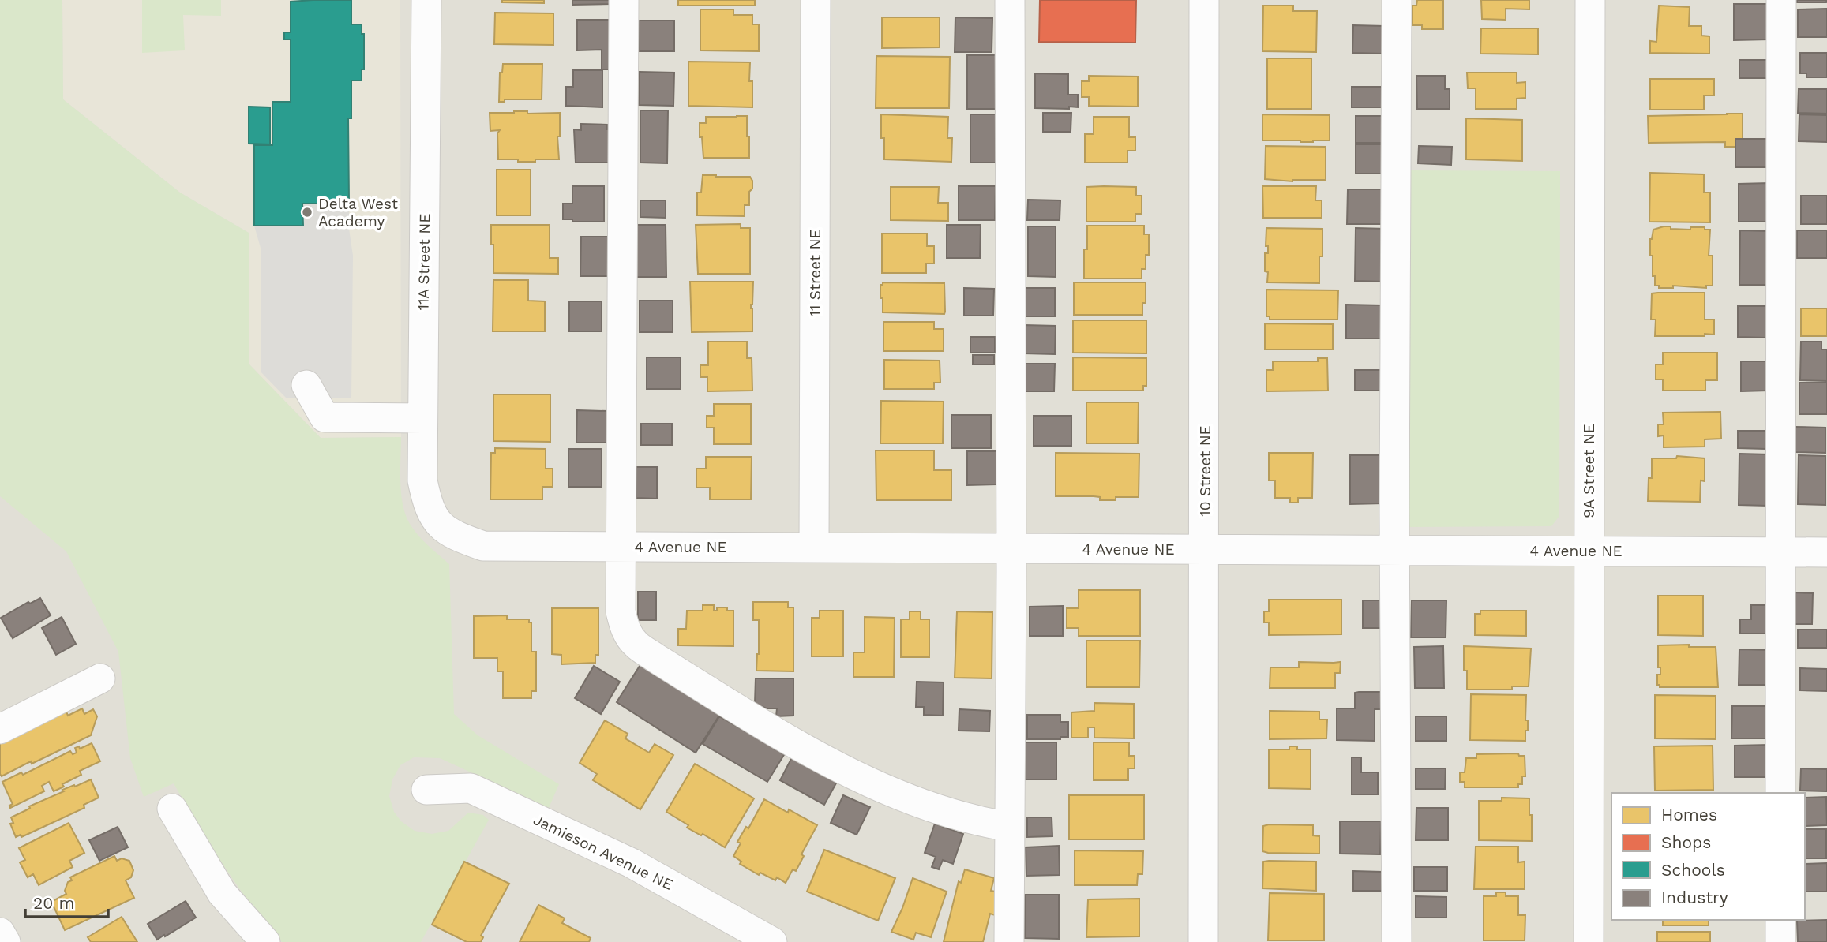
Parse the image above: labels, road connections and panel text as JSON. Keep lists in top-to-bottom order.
{
  "streets": {
    "street": [
      "11A Street NE",
      "11 Street NE",
      "10 Street NE",
      "9A Street NE",
      "4 Avenue NE",
      "Jamieson Avenue NE"
    ]
  },
  "crossings": [
    ["11A Street NE", "4 Avenue NE"],
    ["11 Street NE", "4 Avenue NE"],
    ["10 Street NE", "4 Avenue NE"],
    ["9A Street NE", "4 Avenue NE"]
  ],
  "places": ["Delta West Academy"],
  "legend": [
    "Homes",
    "Shops",
    "Schools",
    "Industry"
  ],
  "scale_bar": "20 m"
}
